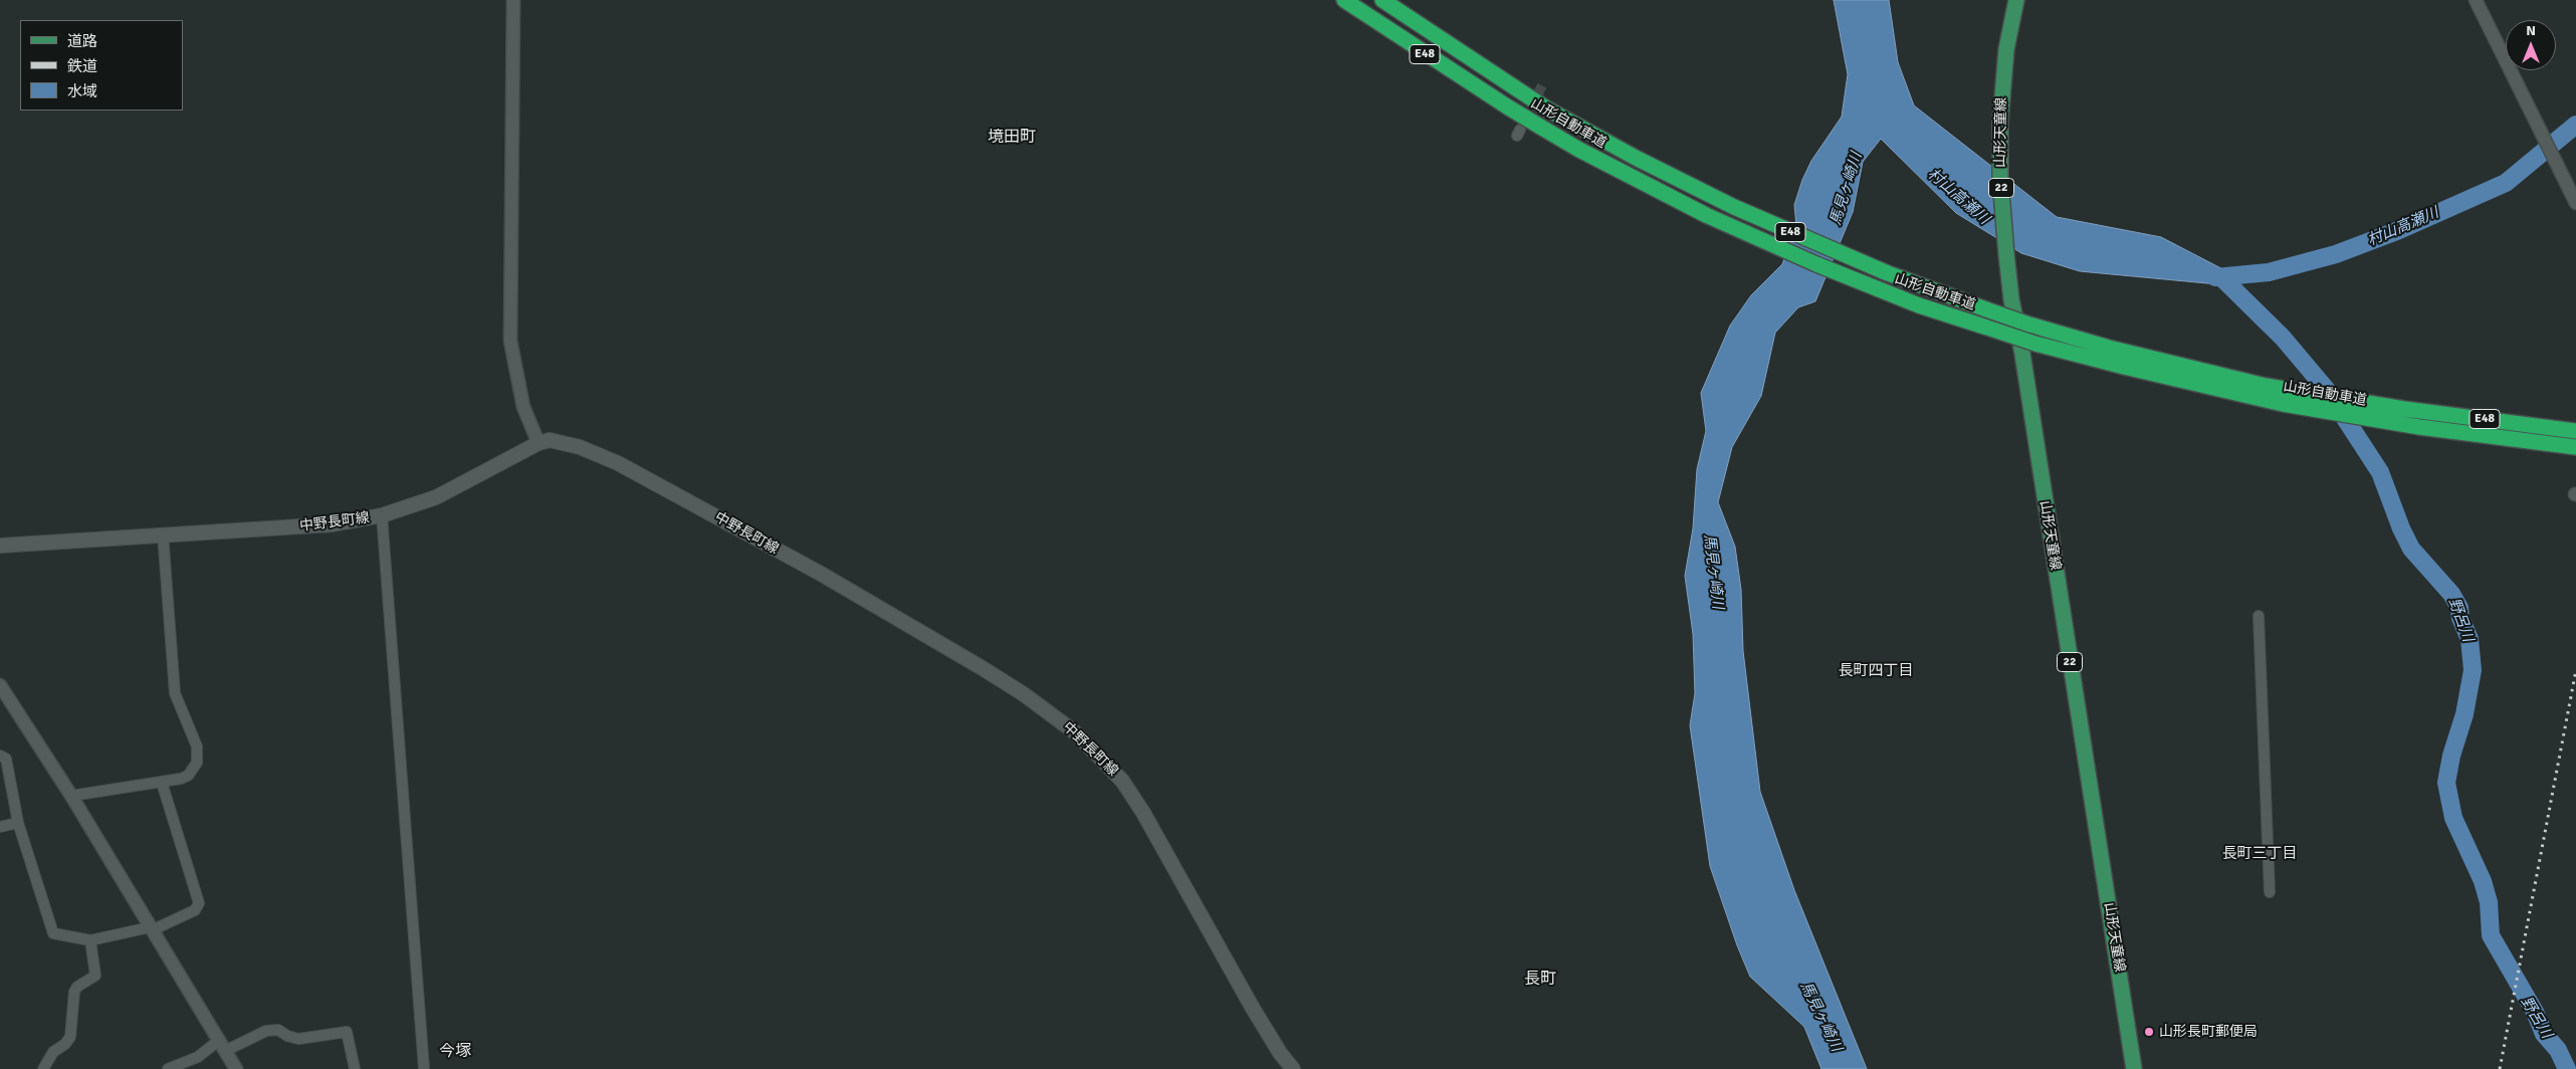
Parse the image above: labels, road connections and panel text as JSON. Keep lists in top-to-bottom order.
{
  "streets": {
    "highway": ["E48", "山形自動車道"],
    "main road": ["山形天童線", "22", "中野長町線"]
  },
  "districts": [
    "境田町",
    "長町四丁目",
    "長町三丁目",
    "長町",
    "今塚"
  ],
  "water": ["馬見ヶ崎川", "村山高瀬川", "野呂川"],
  "places": ["山形長町郵便局"],
  "legend": ["道路", "鉄道", "水域"],
  "north": "top"
}
